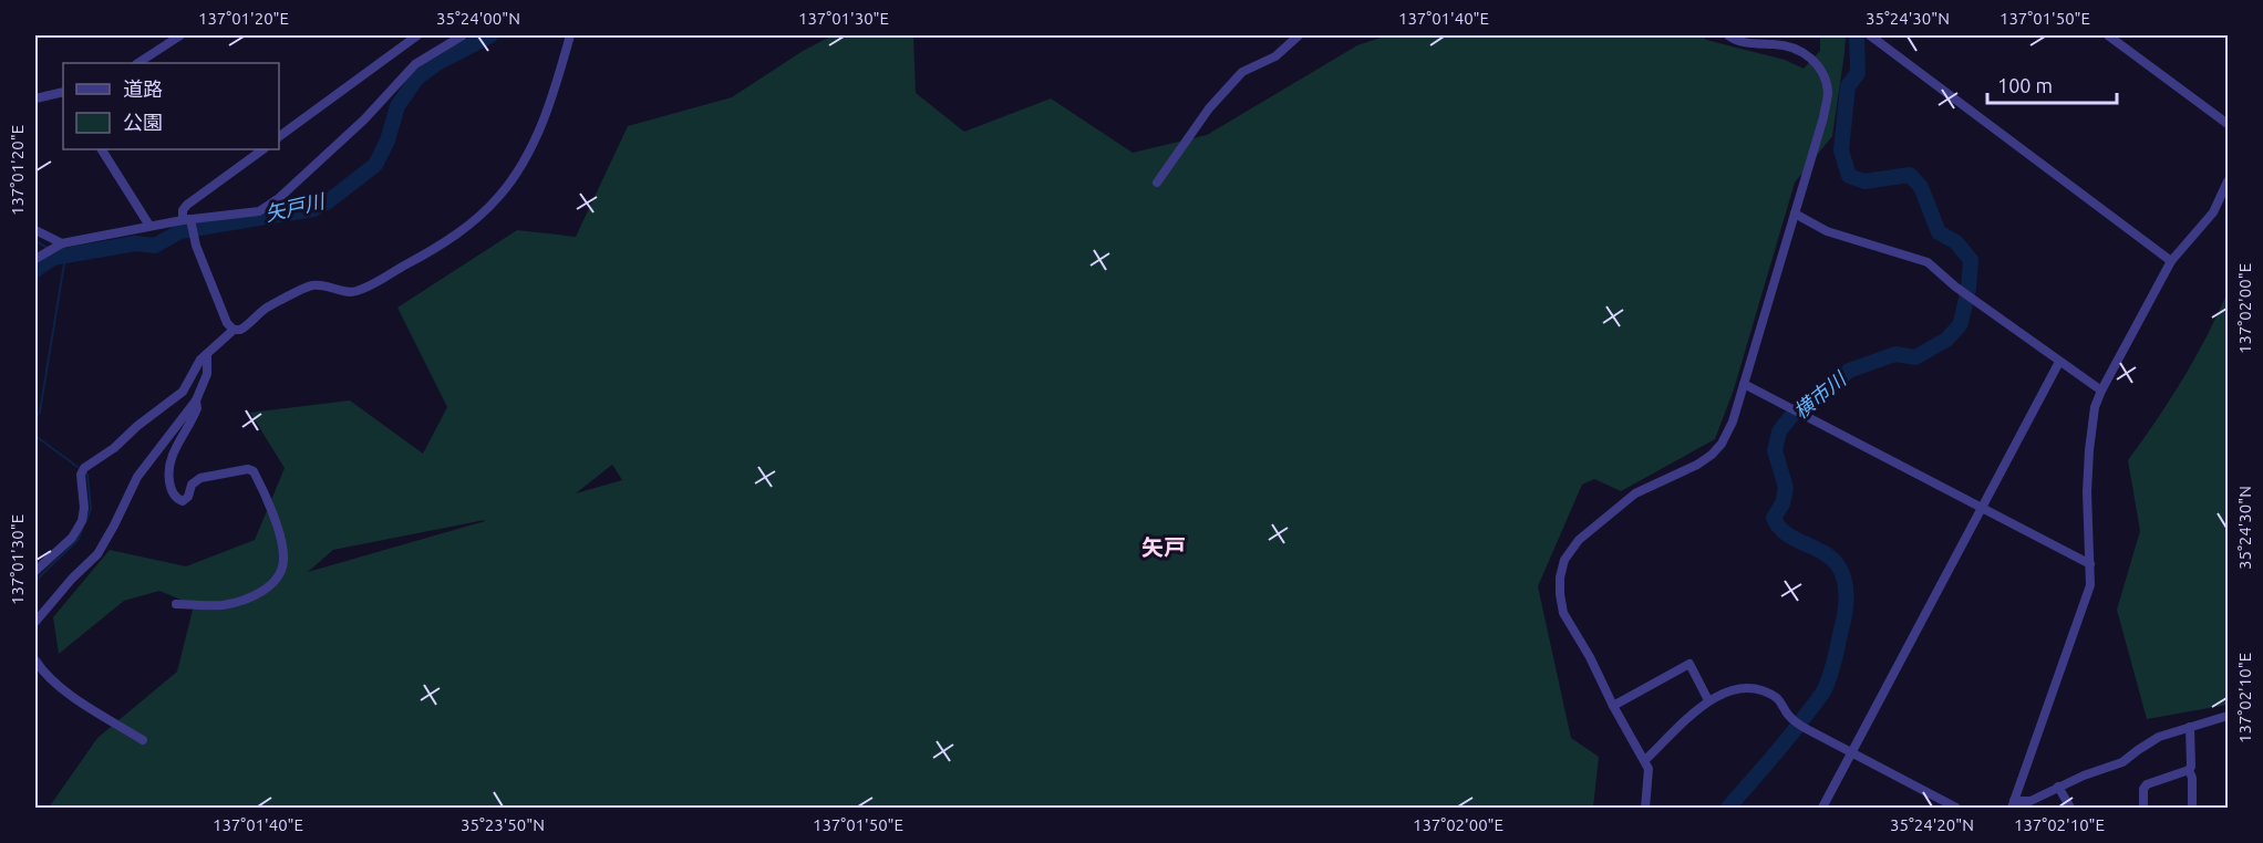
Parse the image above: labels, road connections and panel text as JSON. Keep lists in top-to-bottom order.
{
  "districts": ["矢戸"],
  "water": ["矢戸川", "横市川"],
  "legend": ["道路", "公園"],
  "scale_bar": "100 m",
  "coordinates": [
    "137°01'20\"E",
    "35°24'00\"N",
    "137°01'30\"E",
    "137°01'40\"E",
    "35°24'30\"N",
    "137°01'50\"E",
    "137°02'00\"E",
    "137°02'10\"E",
    "35°23'50\"N",
    "35°24'20\"N"
  ]
}
